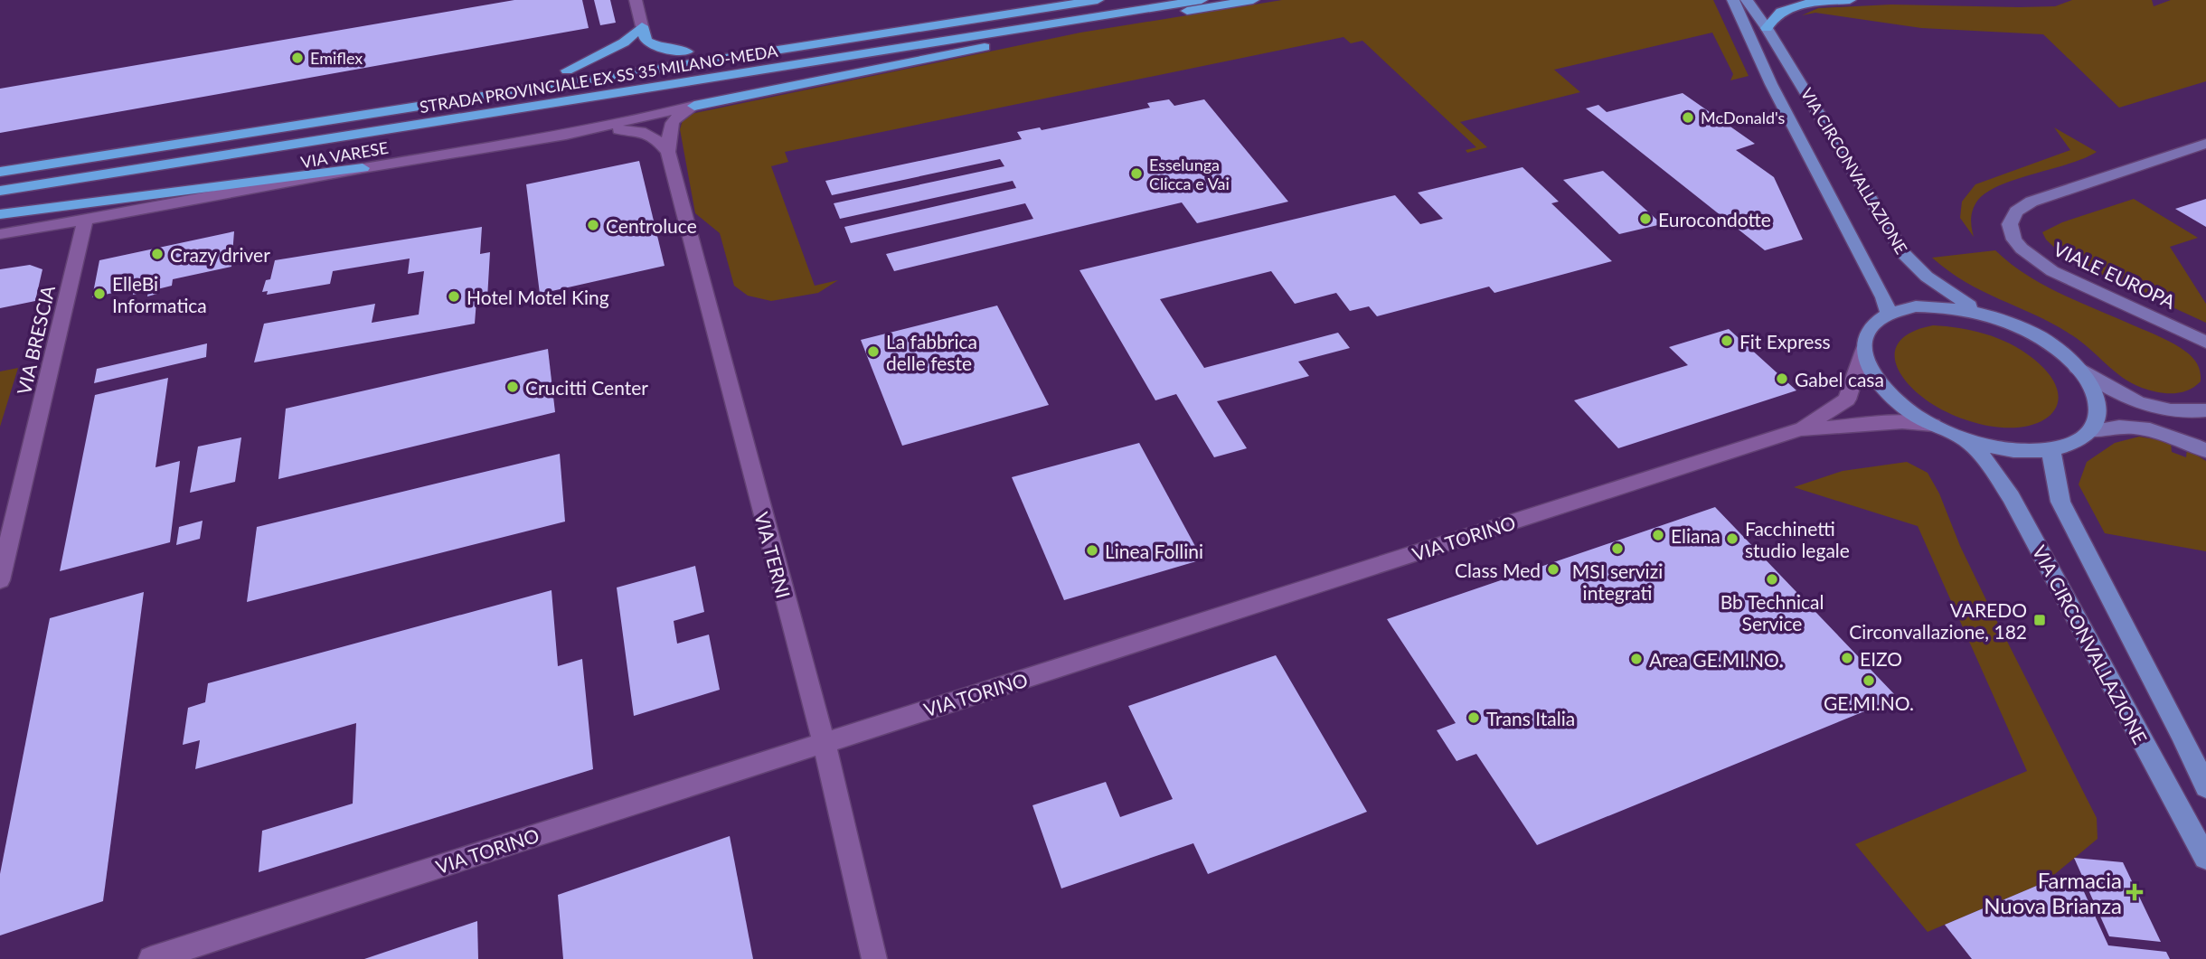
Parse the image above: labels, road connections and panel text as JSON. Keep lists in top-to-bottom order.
{
  "streets": {
    "highway": ["STRADA PROVINCIALE EX SS 35 MILANO-MEDA"],
    "main road": ["VIA CIRCONVALLAZIONE"],
    "street": [
      "VIA VARESE",
      "VIALE EUROPA",
      "VIA BRESCIA",
      "VIA TORINO",
      "VIA TERNI"
    ]
  },
  "crossings": [
    ["VIA VARESE", "VIA BRESCIA"],
    ["VIA TORINO", "VIA TERNI"]
  ],
  "places": {
    "other": [
      "Emiflex",
      "McDonald's",
      "Esselunga Clicca e Vai",
      "Eurocondotte",
      "Centroluce",
      "Crazy driver",
      "ElleBi Informatica",
      "Hotel Motel King",
      "Fit Express",
      "La fabbrica delle feste",
      "Gabel casa",
      "Crucitti Center",
      "Eliana",
      "Facchinetti studio legale",
      "MSI servizi integrati",
      "Linea Follini",
      "Class Med",
      "Bb Technical Service",
      "EIZO",
      "Area GE.MI.NO.",
      "GE.MI.NO.",
      "Trans Italia"
    ],
    "transit": ["VAREDO Circonvallazione, 182"],
    "health": ["Farmacia Nuova Brianza"]
  }
}
